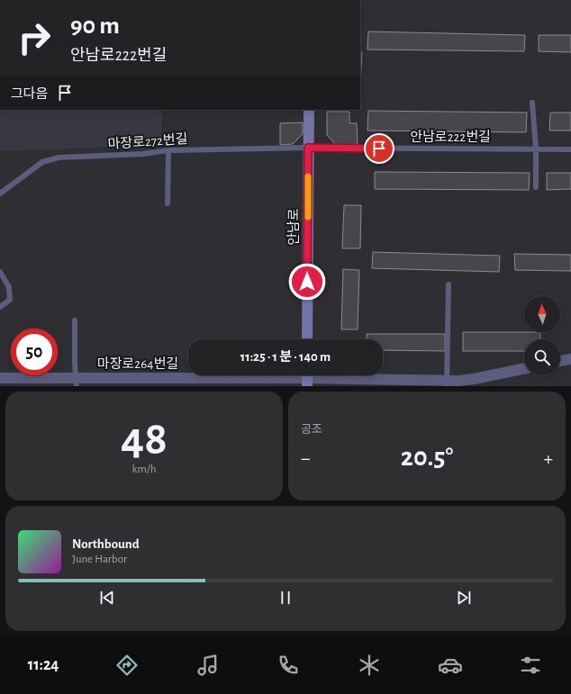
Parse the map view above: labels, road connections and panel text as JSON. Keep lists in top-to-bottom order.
{
  "streets": {
    "main road": ["안남로"],
    "street": ["마장로264번길"],
    "lane": ["안남로222번길", "마장로272번길"]
  },
  "crossings": [
    ["안남로222번길", "마장로272번길"],
    ["안남로222번길", "안남로"],
    ["마장로272번길", "안남로"]
  ],
  "north": "top",
  "page": {
    "turn": ["90 m", "안남로222번길"],
    "then": "그다음",
    "limit": "50",
    "trip": "11:25 · 1 분 · 140 m",
    "tile": [
      ["48", "km/h"],
      "공조"
    ],
    "heat": ["−", "20.5°", "+"],
    "song": ["Northbound", "June Harbor"],
    "tabs": "11:24"
  }
}
